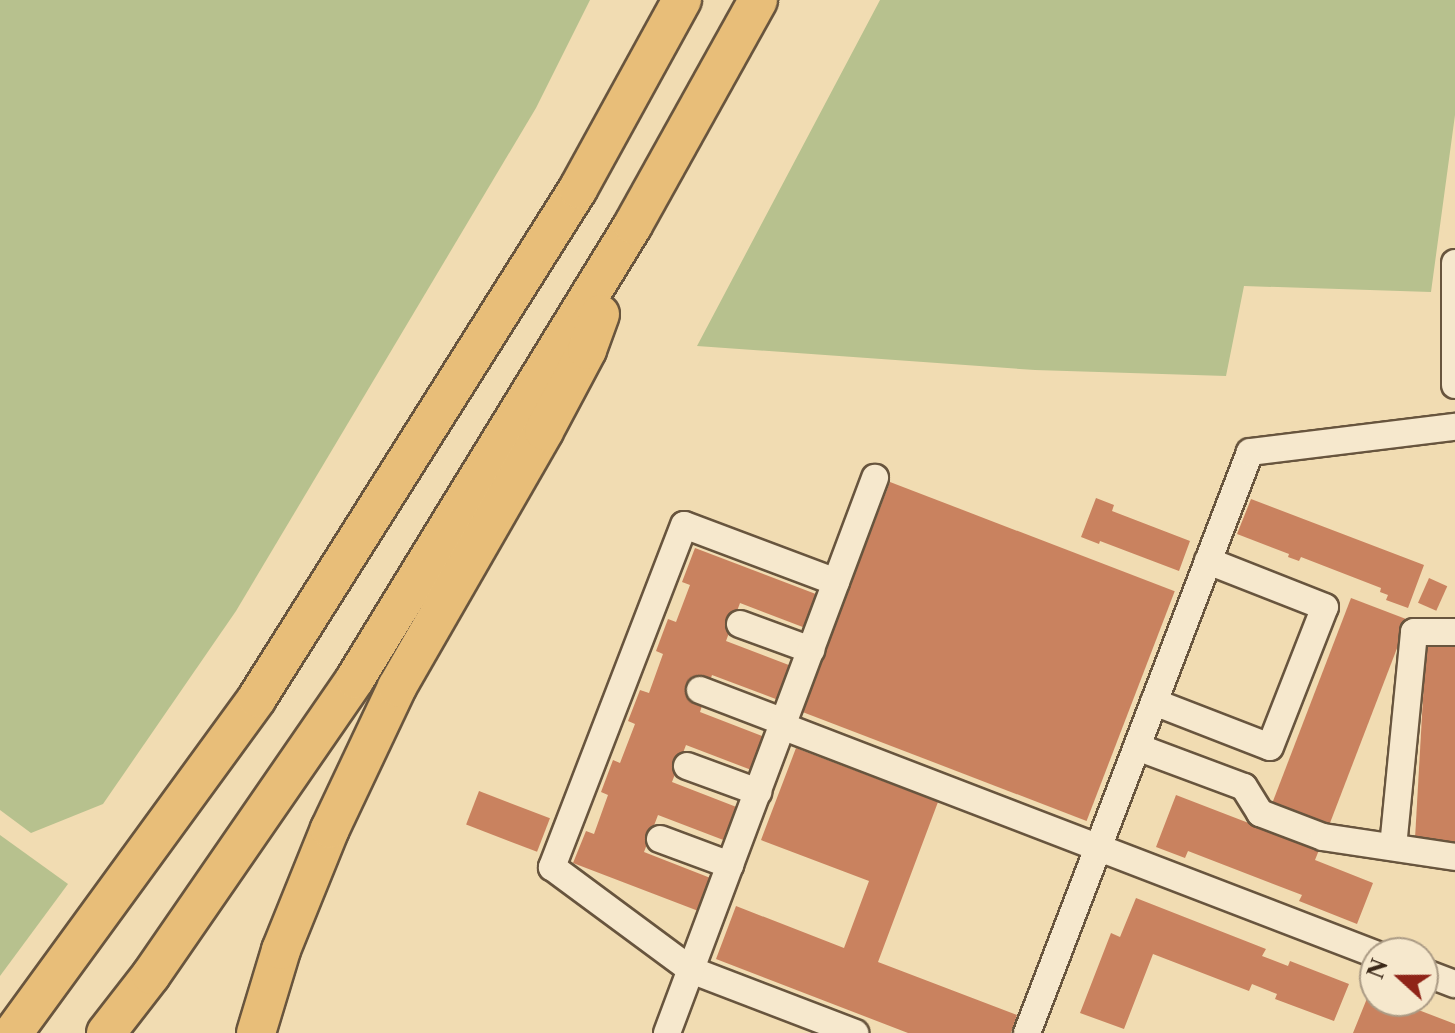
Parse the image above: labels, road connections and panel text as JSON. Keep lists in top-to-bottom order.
{
  "north": "left"
}
